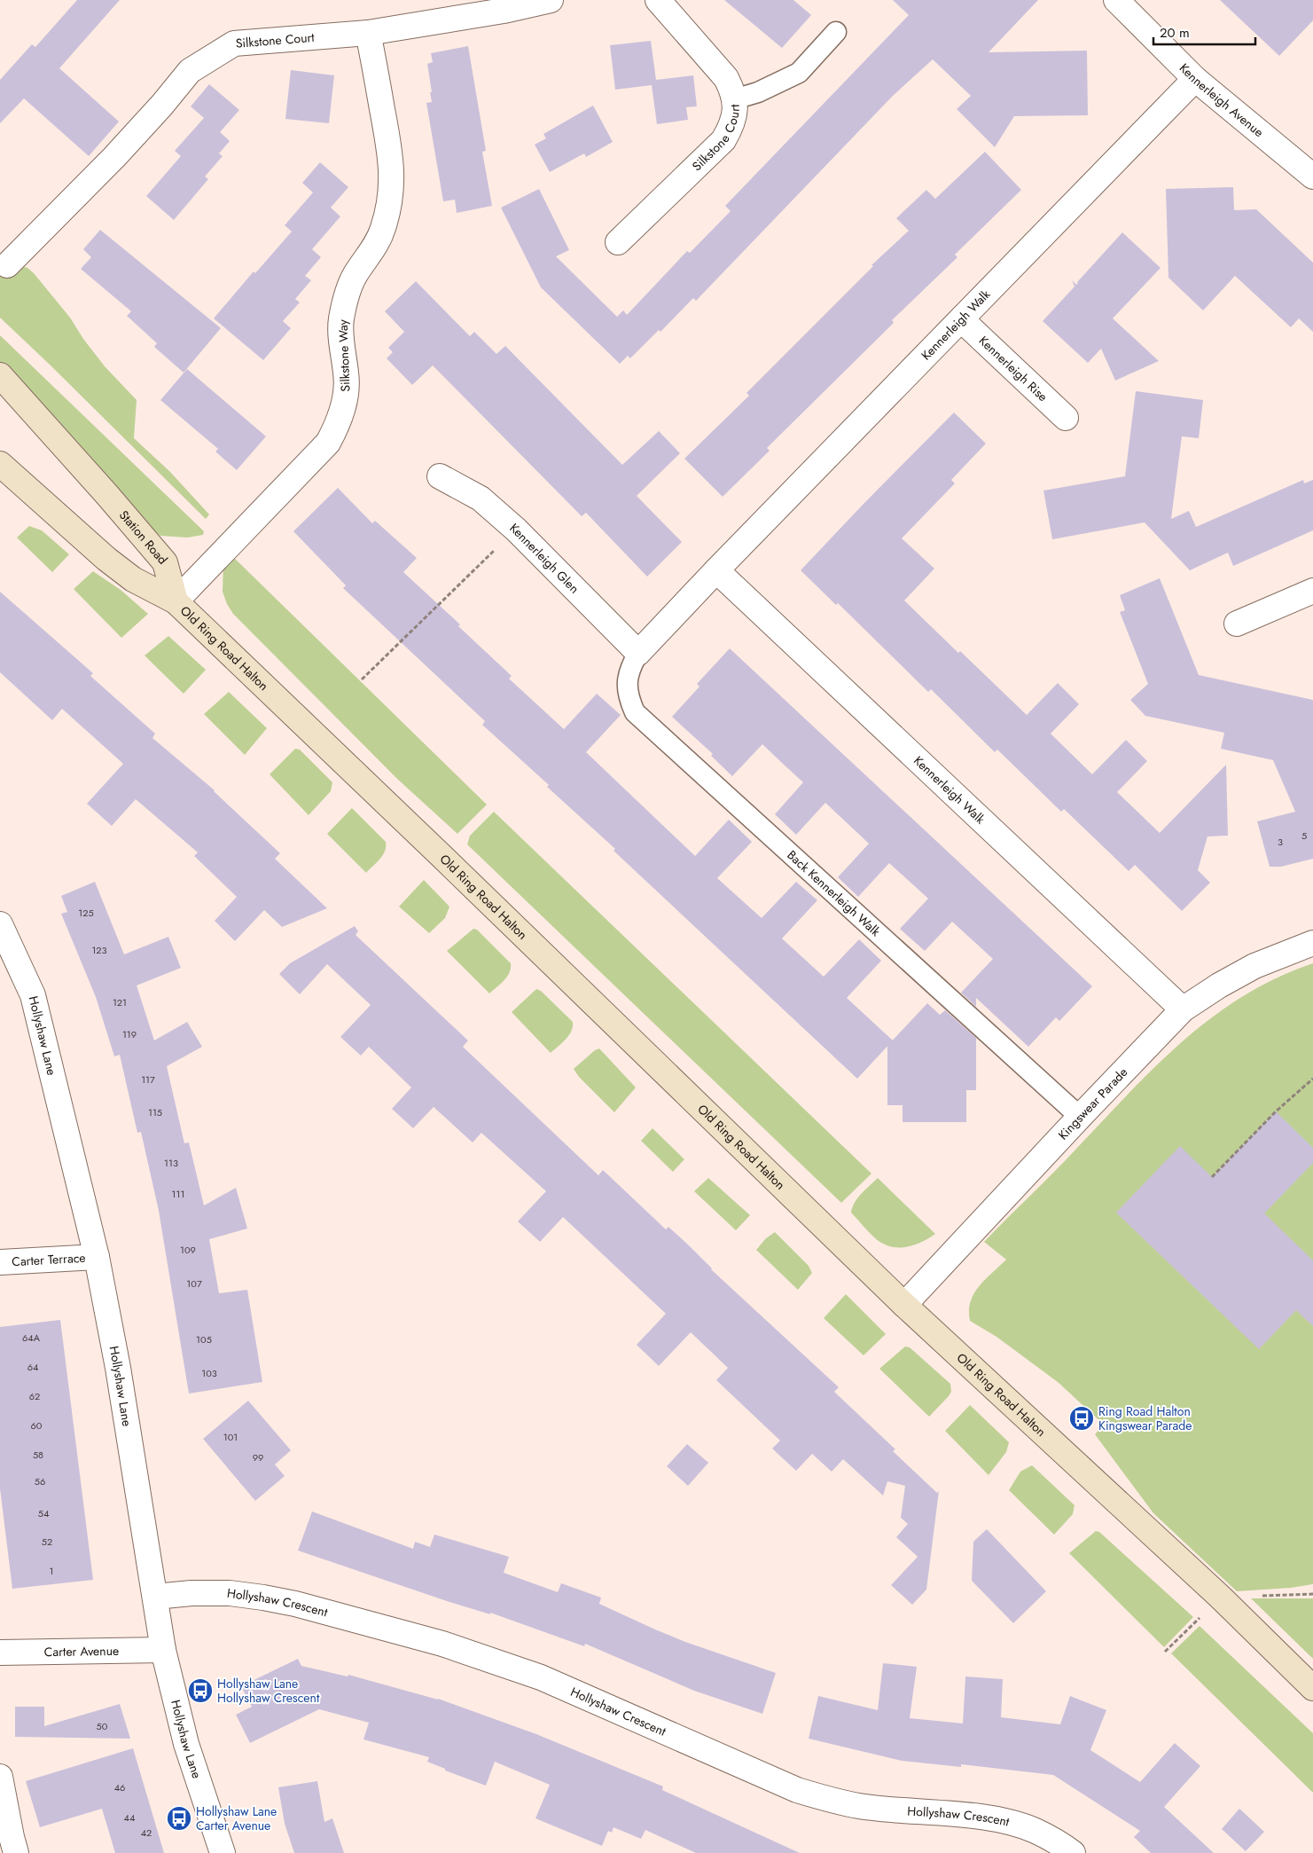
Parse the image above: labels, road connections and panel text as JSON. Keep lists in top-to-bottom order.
{
  "streets": {
    "main road": ["Station Road", "Old Ring Road Halton"],
    "street": [
      "Silkstone Court",
      "Kennerleigh Avenue",
      "Kennerleigh Walk",
      "Silkstone Way",
      "Kennerleigh Rise",
      "Kennerleigh Glen",
      "Hollyshaw Lane",
      "Kingswear Parade",
      "Carter Terrace",
      "Hollyshaw Crescent",
      "Carter Avenue"
    ],
    "lane": ["Back Kennerleigh Walk"]
  },
  "crossings": [
    ["Silkstone Court", "Silkstone Way"],
    ["Kennerleigh Avenue", "Kennerleigh Walk"],
    ["Kennerleigh Walk", "Kennerleigh Rise"],
    ["Kennerleigh Walk", "Kennerleigh Glen"],
    ["Kennerleigh Walk", "Back Kennerleigh Walk"],
    ["Kennerleigh Walk", "Kingswear Parade"],
    ["Silkstone Way", "Station Road"],
    ["Silkstone Way", "Old Ring Road Halton"],
    ["Station Road", "Old Ring Road Halton"],
    ["Kennerleigh Glen", "Back Kennerleigh Walk"],
    ["Old Ring Road Halton", "Kingswear Parade"],
    ["Back Kennerleigh Walk", "Kingswear Parade"],
    ["Hollyshaw Lane", "Carter Terrace"],
    ["Hollyshaw Lane", "Hollyshaw Crescent"],
    ["Hollyshaw Lane", "Carter Avenue"]
  ],
  "places": {
    "bus stop": ["Ring Road Halton Kingswear Parade", "Hollyshaw Lane Hollyshaw Crescent", "Hollyshaw Lane Carter Avenue"]
  },
  "house_numbers": [
    "5",
    "3",
    "125",
    "123",
    "121",
    "119",
    "117",
    "115",
    "113",
    "111",
    "109",
    "107",
    "64A",
    "105",
    "64",
    "103",
    "62",
    "60",
    "101",
    "58",
    "99",
    "56",
    "54",
    "52",
    "1",
    "50",
    "46",
    "44",
    "42"
  ],
  "scale_bar": "20 m"
}
